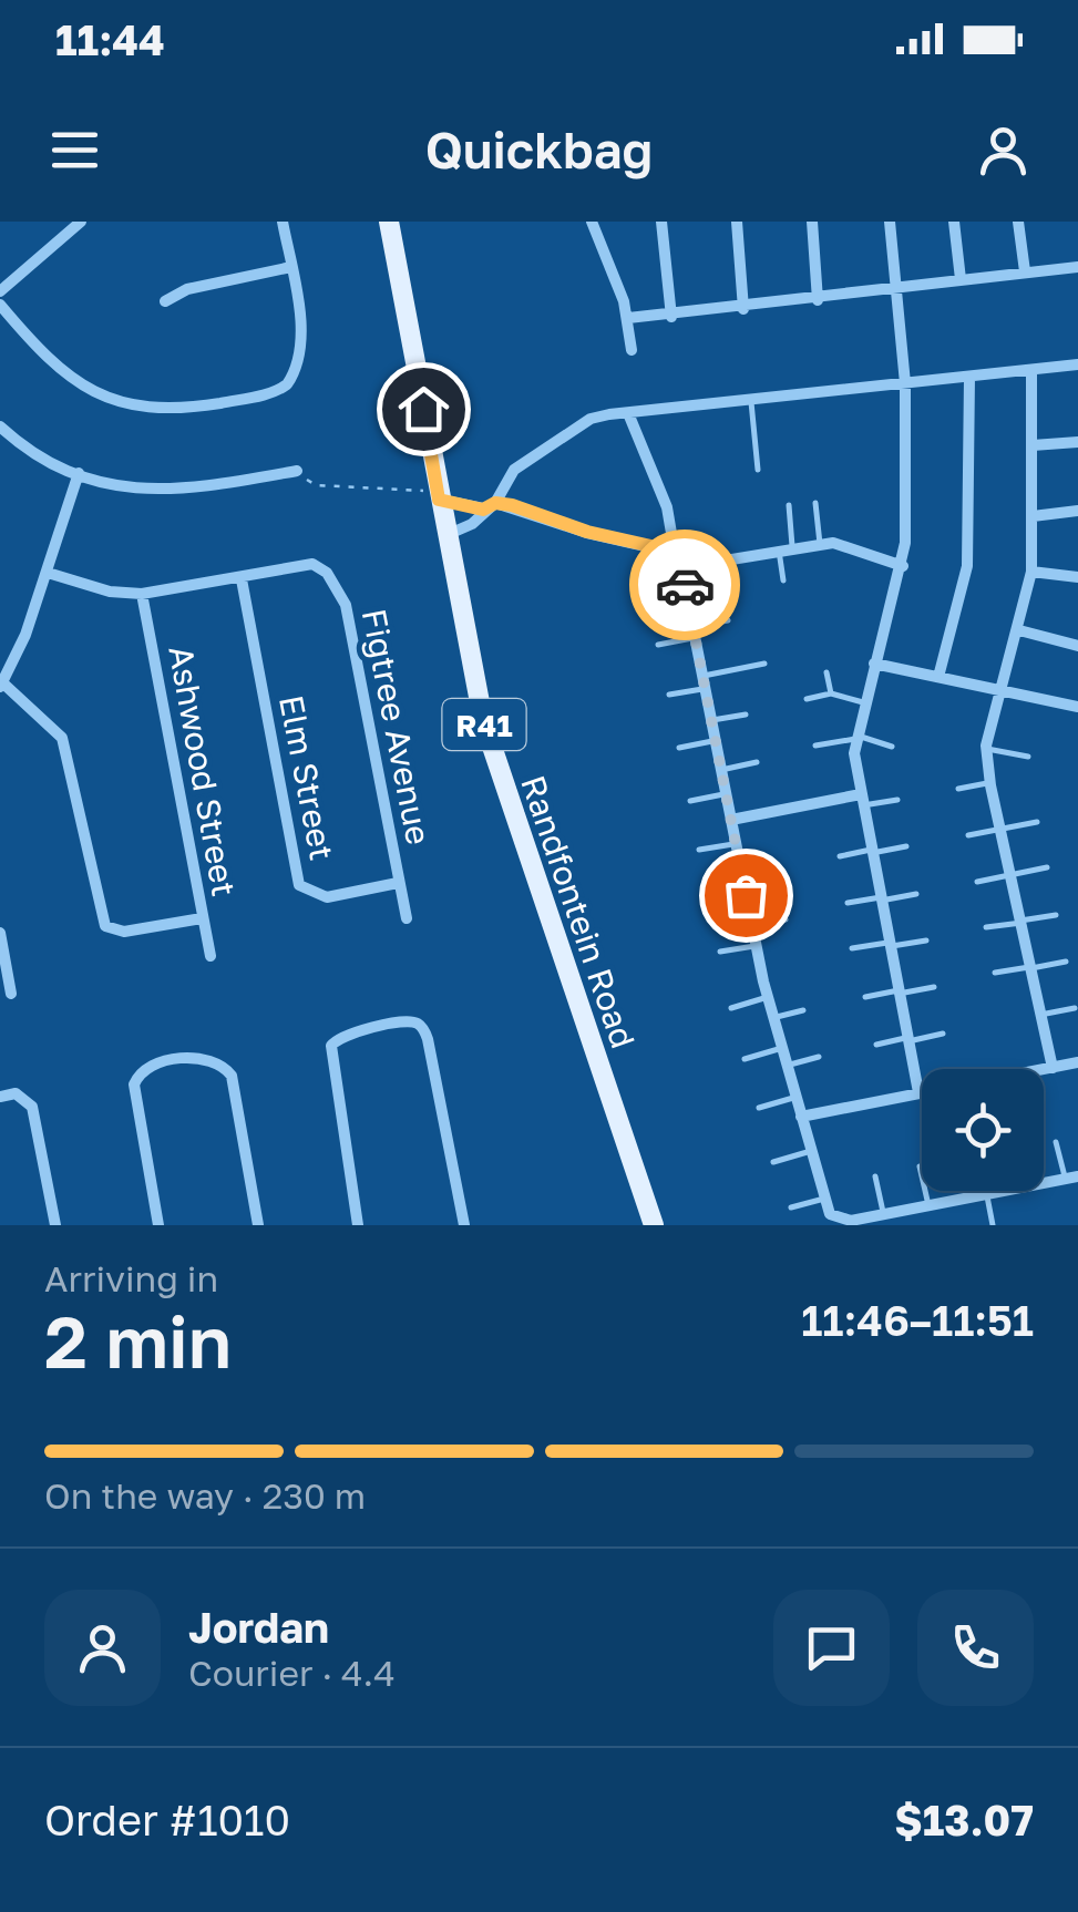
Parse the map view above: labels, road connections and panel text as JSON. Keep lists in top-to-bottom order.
{
  "streets": {
    "main road": ["R41", "Randfontein Road"],
    "street": ["Figtree Avenue", "Ashwood Street", "Elm Street"]
  },
  "crossings": [
    ["Figtree Avenue", "Ashwood Street"],
    ["Figtree Avenue", "Elm Street"]
  ],
  "page": {
    "status": "11:44",
    "header": "Quickbag",
    "heading": ["2 min", "Arriving in", "11:46–11:51"],
    "panel": [
      "Jordan",
      "Courier · 4.4",
      "Order #1010",
      "$13.07"
    ],
    "bar": "On the way · 230 m"
  }
}
